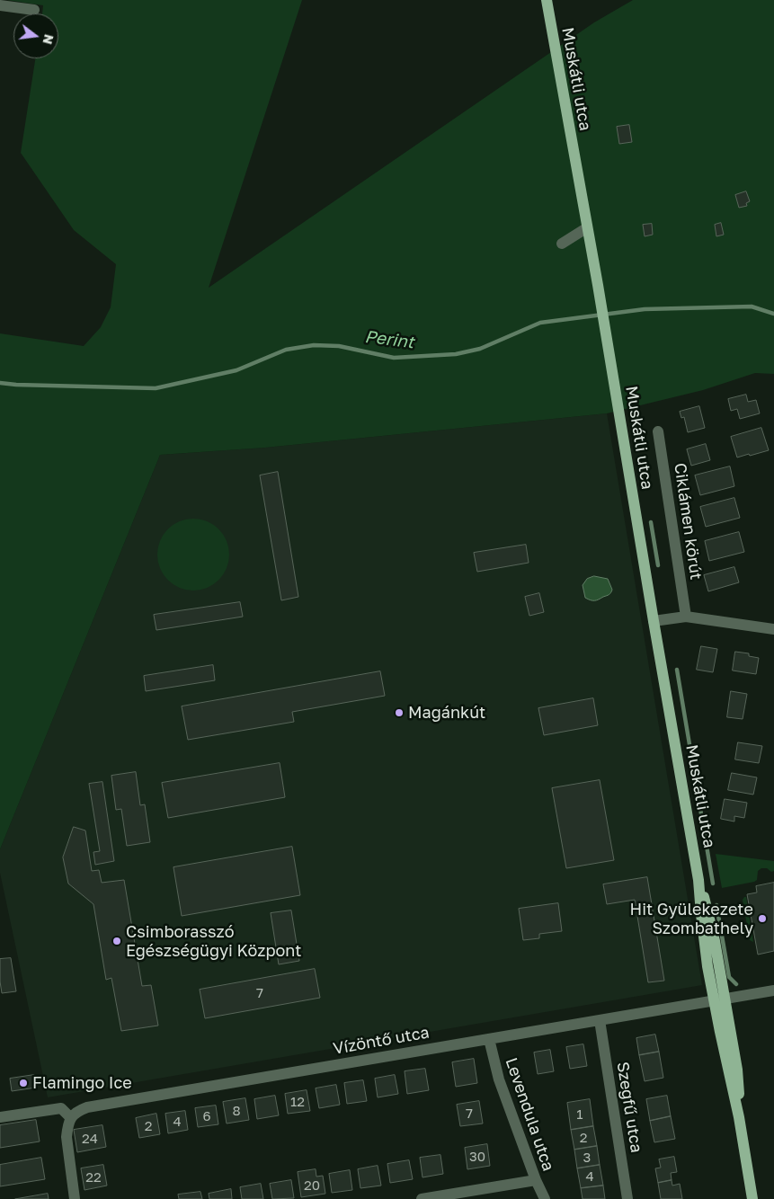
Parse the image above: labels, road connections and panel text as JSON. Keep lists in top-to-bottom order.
{
  "streets": {
    "main road": ["Muskátli utca"],
    "street": [
      "Ciklámen körút",
      "Vízöntő utca",
      "Szegfű utca",
      "Levendula utca"
    ]
  },
  "crossings": [
    ["Muskátli utca", "Vízöntő utca"],
    ["Vízöntő utca", "Szegfű utca"],
    ["Vízöntő utca", "Levendula utca"]
  ],
  "water": ["Perint"],
  "places": [
    "Magánkút",
    "Hit Gyülekezete Szombathely",
    "Csimborasszó Egészségügyi Központ",
    "Flamingo Ice"
  ],
  "house_numbers": [
    "7",
    "12",
    "8",
    "7",
    "1",
    "6",
    "4",
    "2",
    "2",
    "24",
    "30",
    "3",
    "4",
    "22",
    "20"
  ],
  "north": "right"
}
